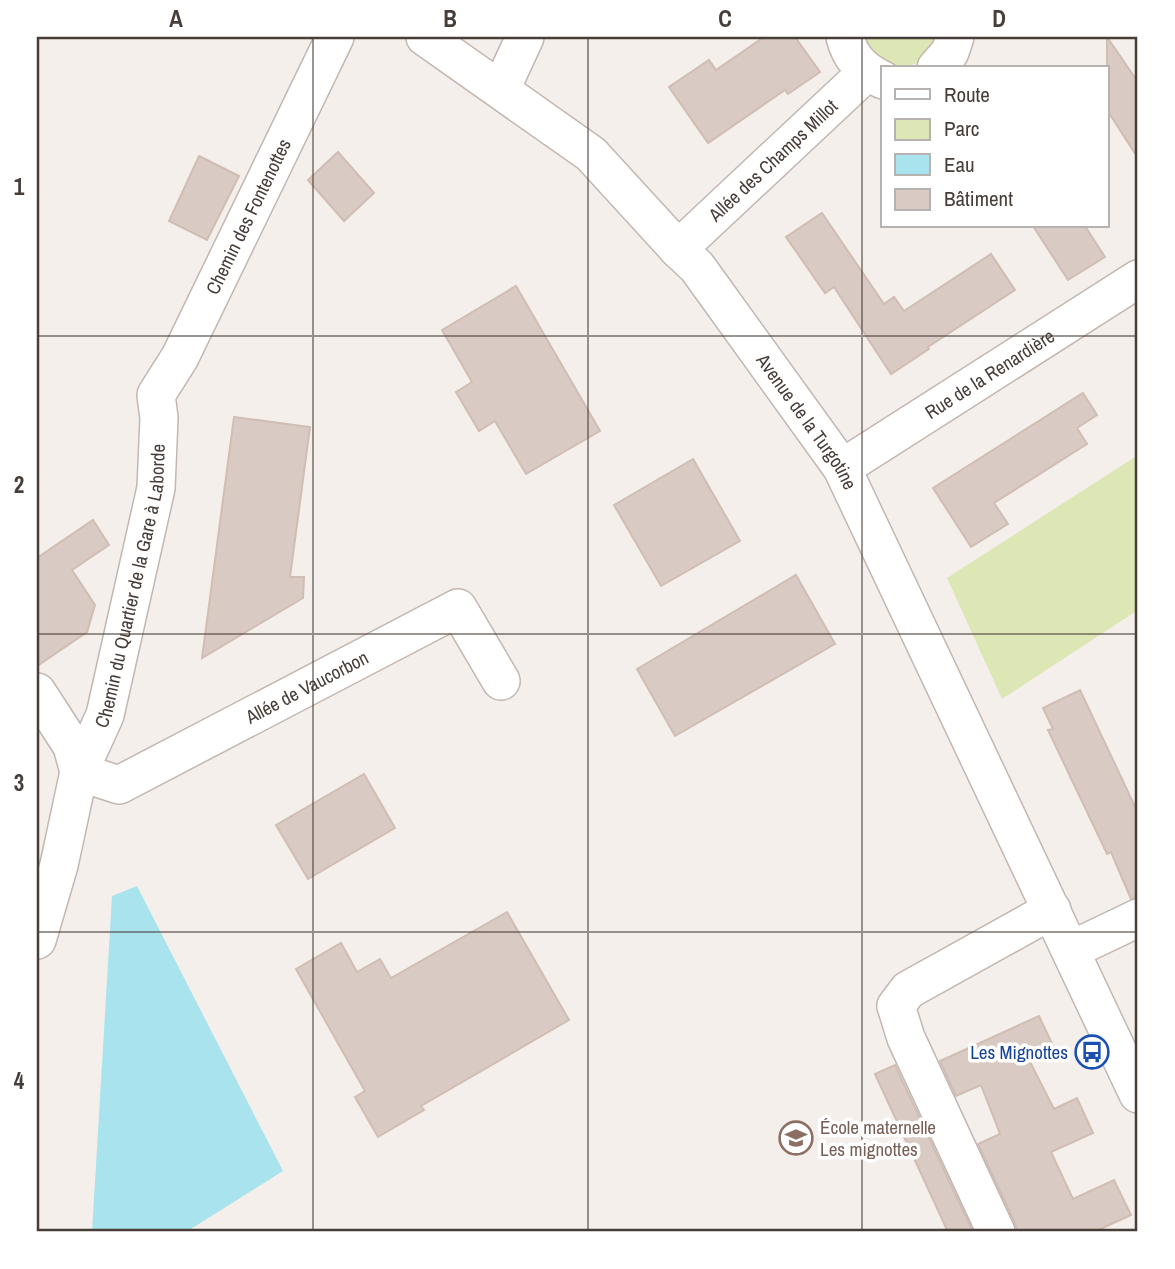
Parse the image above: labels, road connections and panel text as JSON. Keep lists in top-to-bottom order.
{
  "streets": {
    "street": [
      "Allée des Champs Millot",
      "Chemin des Fontenottes",
      "Rue de la Renardière",
      "Avenue de la Turgotine",
      "Chemin du Quartier de la Gare à Laborde",
      "Allée de Vaucorbon"
    ]
  },
  "crossings": [
    ["Allée des Champs Millot", "Avenue de la Turgotine"],
    ["Chemin des Fontenottes", "Chemin du Quartier de la Gare à Laborde"],
    ["Rue de la Renardière", "Avenue de la Turgotine"],
    ["Chemin du Quartier de la Gare à Laborde", "Allée de Vaucorbon"]
  ],
  "places": {
    "bus stop": ["Les Mignottes"],
    "school or university": ["École maternelle Les mignottes"]
  },
  "legend": [
    "Route",
    "Parc",
    "Eau",
    "Bâtiment"
  ],
  "grid": {
    "columns": [
      "A",
      "B",
      "C",
      "D"
    ],
    "rows": [
      "1",
      "2",
      "3",
      "4"
    ]
  }
}
